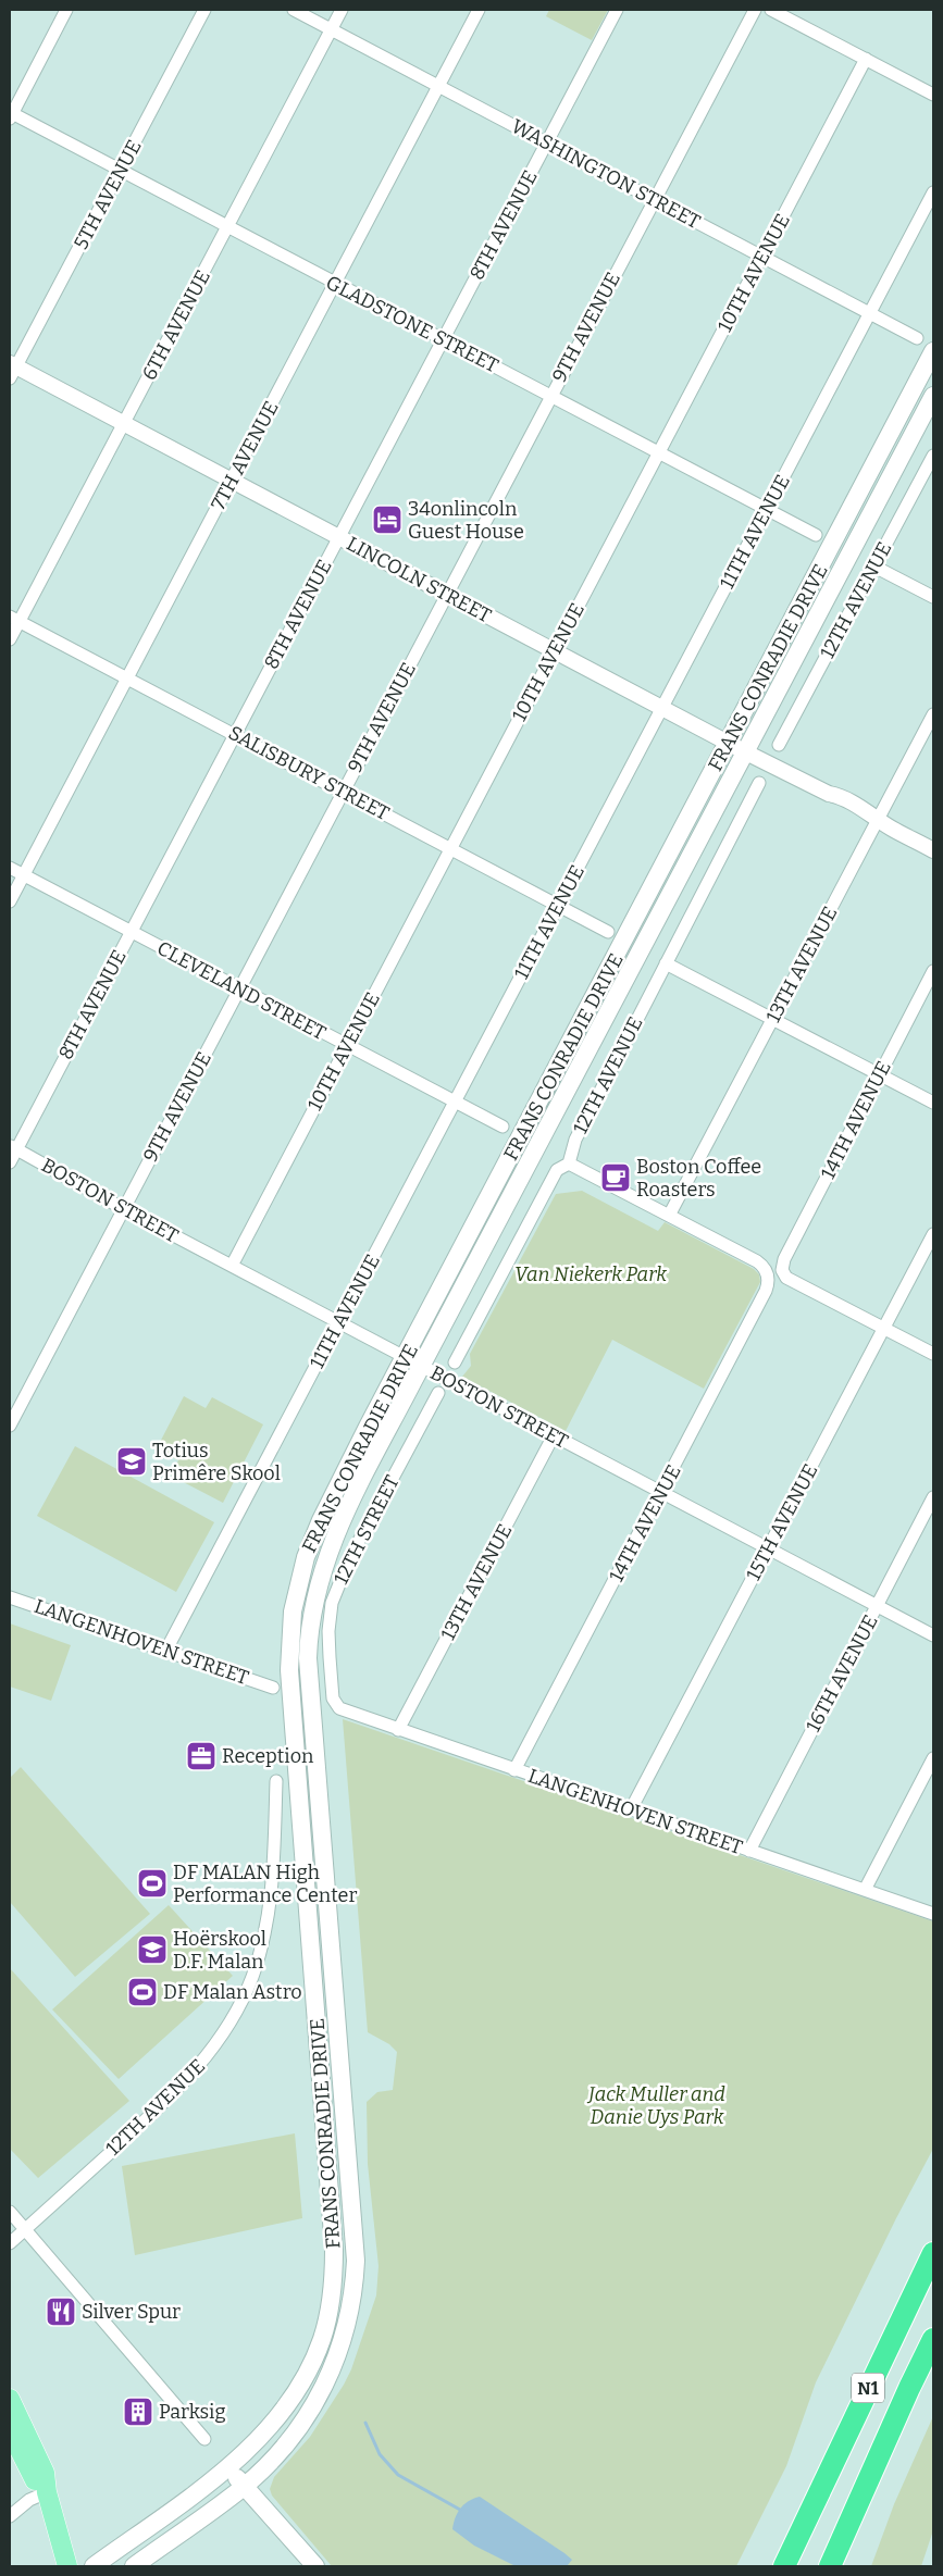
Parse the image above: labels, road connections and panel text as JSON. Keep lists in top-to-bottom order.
{
  "streets": {
    "highway": ["N1"],
    "main road": ["FRANS CONRADIE DRIVE"],
    "street": [
      "WASHINGTON STREET",
      "5TH AVENUE",
      "8TH AVENUE",
      "10TH AVENUE",
      "GLADSTONE STREET",
      "6TH AVENUE",
      "9TH AVENUE",
      "7TH AVENUE",
      "11TH AVENUE",
      "LINCOLN STREET",
      "12TH AVENUE",
      "SALISBURY STREET",
      "13TH AVENUE",
      "CLEVELAND STREET",
      "14TH AVENUE",
      "BOSTON STREET",
      "15TH AVENUE",
      "12TH STREET",
      "LANGENHOVEN STREET",
      "16TH AVENUE"
    ]
  },
  "crossings": [
    ["WASHINGTON STREET", "8TH AVENUE"],
    ["WASHINGTON STREET", "10TH AVENUE"],
    ["WASHINGTON STREET", "6TH AVENUE"],
    ["WASHINGTON STREET", "9TH AVENUE"],
    ["WASHINGTON STREET", "7TH AVENUE"],
    ["WASHINGTON STREET", "11TH AVENUE"],
    ["5TH AVENUE", "GLADSTONE STREET"],
    ["5TH AVENUE", "LINCOLN STREET"],
    ["8TH AVENUE", "GLADSTONE STREET"],
    ["8TH AVENUE", "LINCOLN STREET"],
    ["8TH AVENUE", "SALISBURY STREET"],
    ["8TH AVENUE", "CLEVELAND STREET"],
    ["8TH AVENUE", "BOSTON STREET"],
    ["10TH AVENUE", "GLADSTONE STREET"],
    ["10TH AVENUE", "LINCOLN STREET"],
    ["10TH AVENUE", "SALISBURY STREET"],
    ["10TH AVENUE", "CLEVELAND STREET"],
    ["10TH AVENUE", "BOSTON STREET"],
    ["GLADSTONE STREET", "6TH AVENUE"],
    ["GLADSTONE STREET", "9TH AVENUE"],
    ["GLADSTONE STREET", "7TH AVENUE"],
    ["GLADSTONE STREET", "11TH AVENUE"],
    ["6TH AVENUE", "LINCOLN STREET"],
    ["6TH AVENUE", "SALISBURY STREET"],
    ["9TH AVENUE", "LINCOLN STREET"],
    ["9TH AVENUE", "SALISBURY STREET"],
    ["9TH AVENUE", "CLEVELAND STREET"],
    ["9TH AVENUE", "BOSTON STREET"],
    ["7TH AVENUE", "LINCOLN STREET"],
    ["7TH AVENUE", "SALISBURY STREET"],
    ["7TH AVENUE", "CLEVELAND STREET"],
    ["11TH AVENUE", "LINCOLN STREET"],
    ["11TH AVENUE", "SALISBURY STREET"],
    ["11TH AVENUE", "CLEVELAND STREET"],
    ["11TH AVENUE", "BOSTON STREET"],
    ["11TH AVENUE", "LANGENHOVEN STREET"],
    ["LINCOLN STREET", "FRANS CONRADIE DRIVE"],
    ["LINCOLN STREET", "13TH AVENUE"],
    ["FRANS CONRADIE DRIVE", "BOSTON STREET"],
    ["13TH AVENUE", "14TH AVENUE"],
    ["13TH AVENUE", "BOSTON STREET"],
    ["13TH AVENUE", "LANGENHOVEN STREET"],
    ["14TH AVENUE", "BOSTON STREET"],
    ["14TH AVENUE", "15TH AVENUE"],
    ["14TH AVENUE", "LANGENHOVEN STREET"],
    ["BOSTON STREET", "15TH AVENUE"],
    ["BOSTON STREET", "16TH AVENUE"],
    ["15TH AVENUE", "LANGENHOVEN STREET"],
    ["12TH STREET", "LANGENHOVEN STREET"],
    ["LANGENHOVEN STREET", "16TH AVENUE"]
  ],
  "parks": ["Van Niekerk Park", "Jack Muller and Danie Uys Park"],
  "places": {
    "hotel": ["34onlincoln Guest House"],
    "cafe": ["Boston Coffee Roasters"],
    "school or university": ["Totius Primêre Skool", "Hoërskool D.F. Malan"],
    "office": ["Reception"],
    "sports": ["DF MALAN High Performance Center", "DF Malan Astro"],
    "restaurant": ["Silver Spur"],
    "building": ["Parksig"]
  }
}
